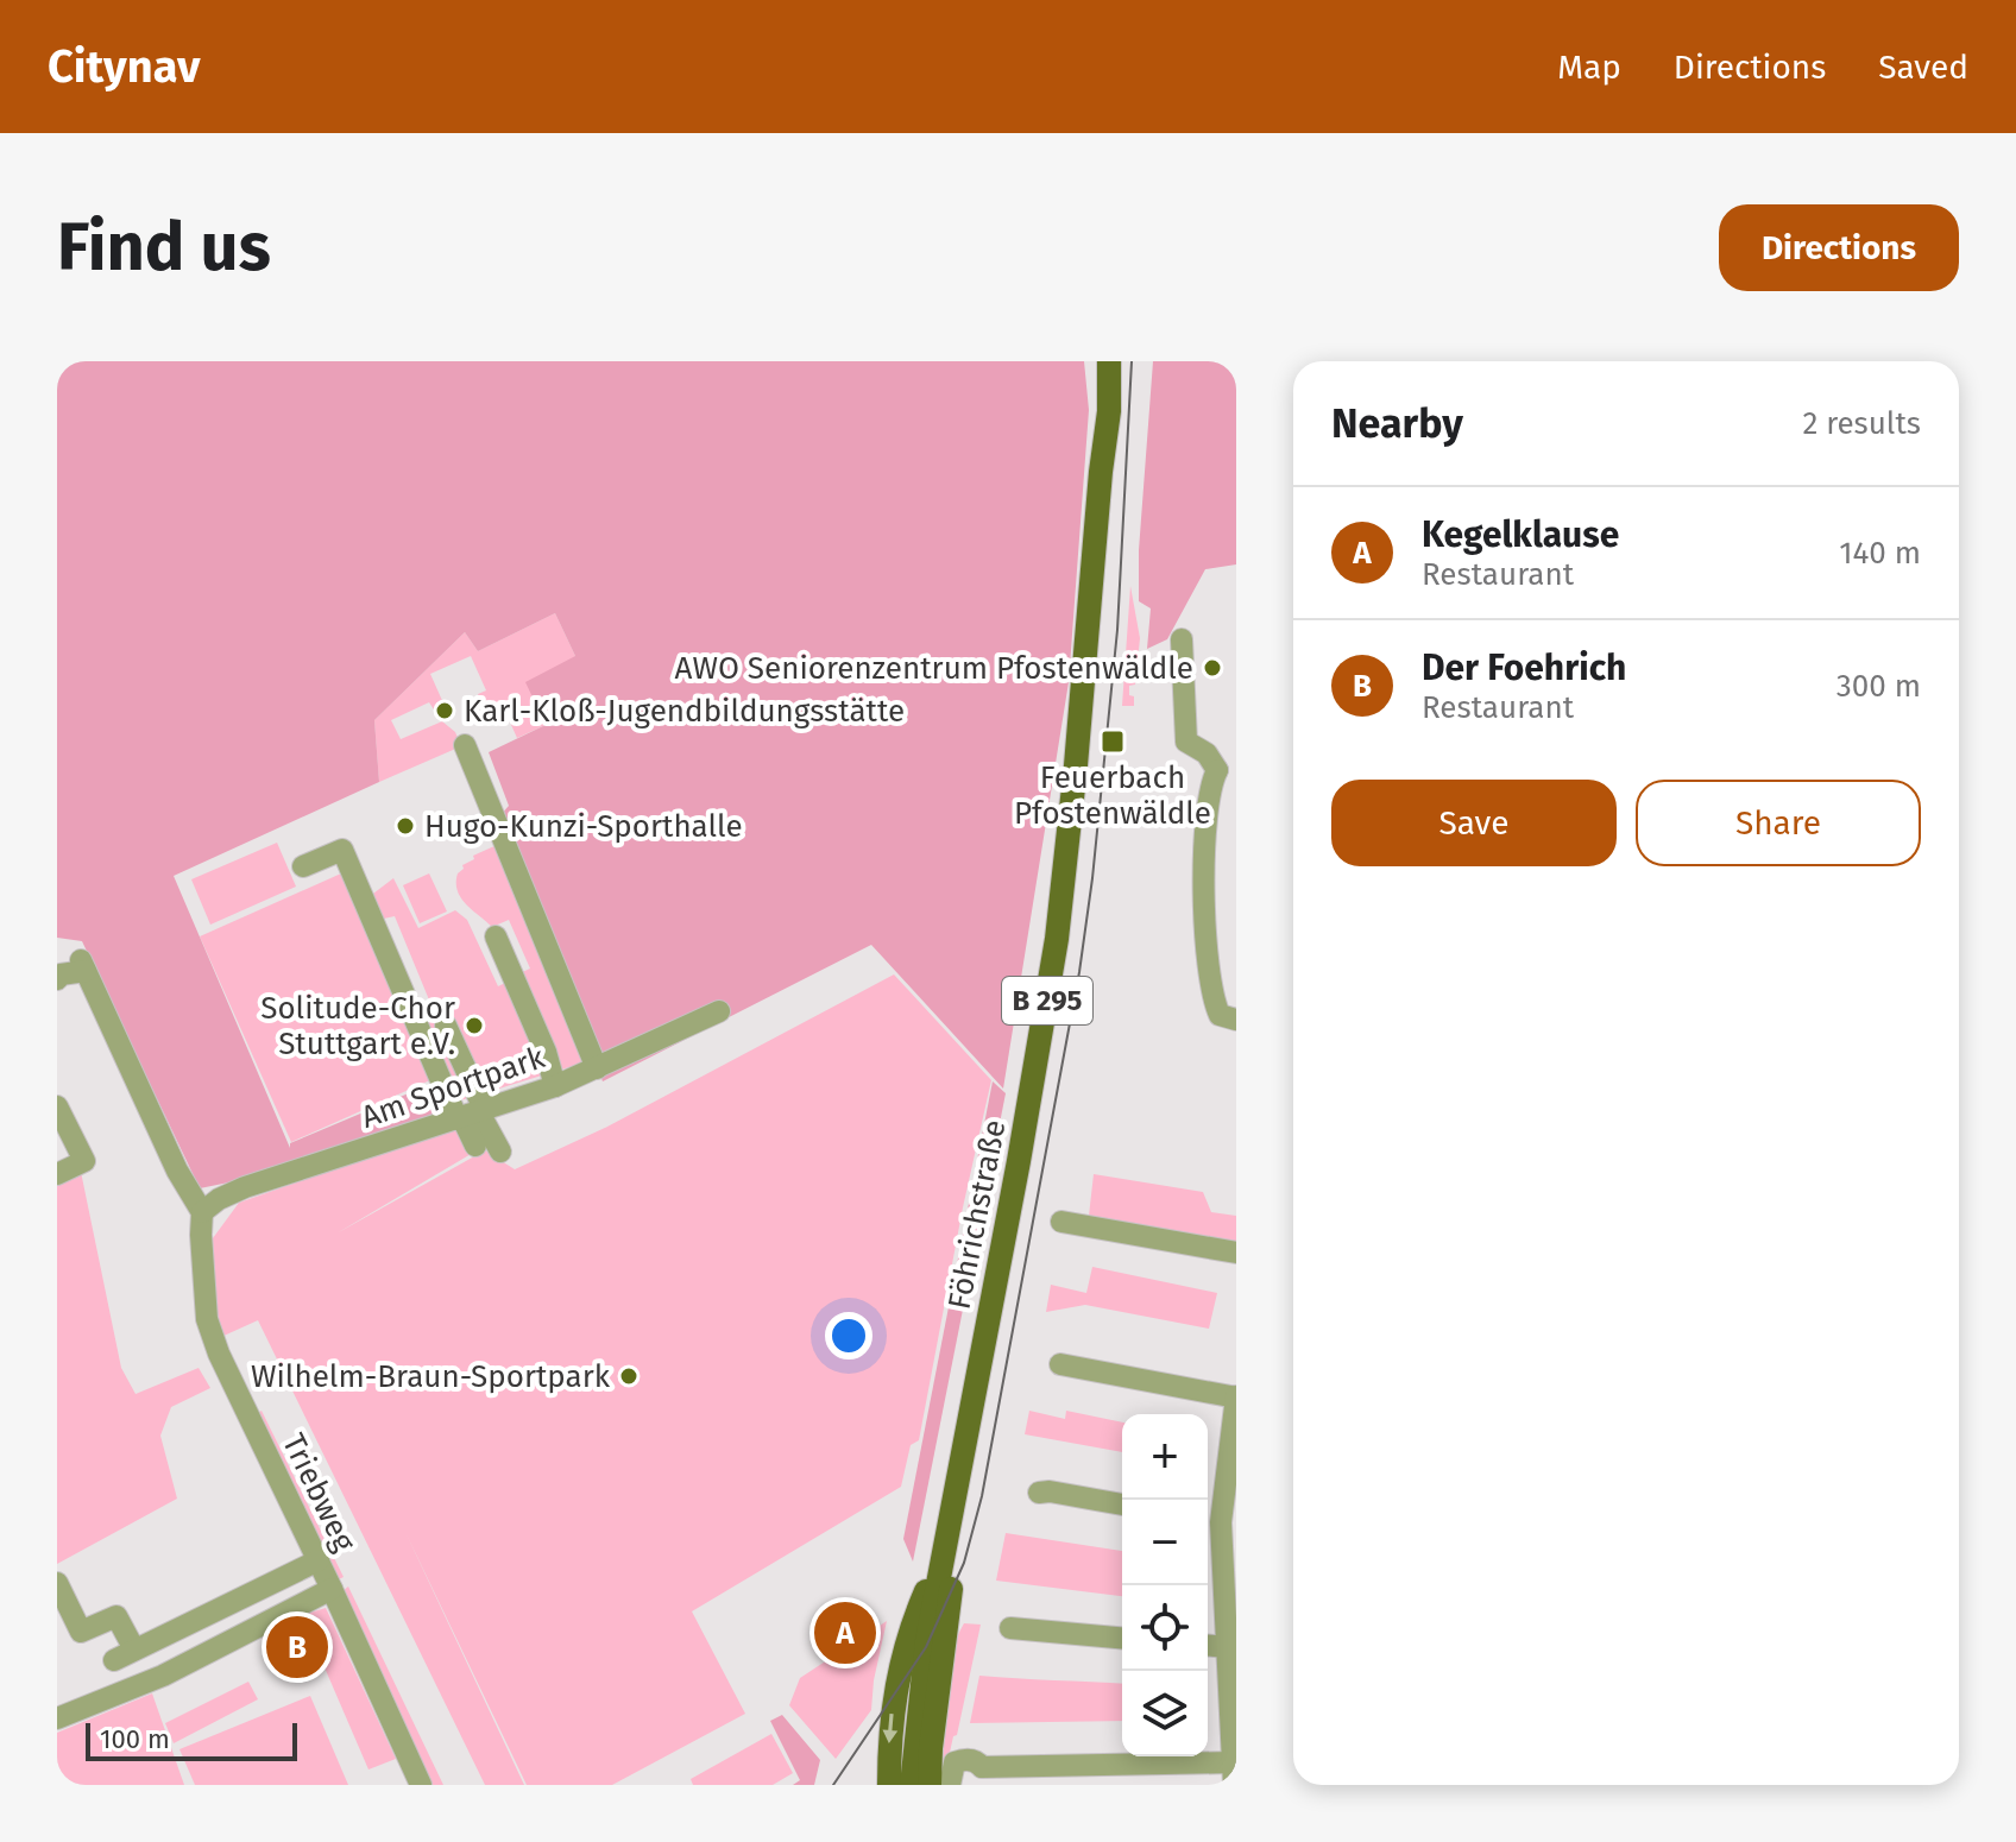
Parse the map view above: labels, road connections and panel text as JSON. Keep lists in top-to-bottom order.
{
  "streets": {
    "main road": ["B 295", "Föhrichstraße"],
    "street": ["Am Sportpark", "Triebweg"]
  },
  "crossings": [
    ["B 295", "Föhrichstraße"],
    ["Am Sportpark", "Triebweg"]
  ],
  "places": {
    "other": [
      "AWO Seniorenzentrum Pfostenwäldle",
      "Karl-Kloß-Jugendbildungsstätte",
      "Hugo-Kunzi-Sporthalle",
      "Solitude-Chor Stuttgart e.V.",
      "Wilhelm-Braun-Sportpark"
    ],
    "transit": ["Feuerbach Pfostenwäldle"]
  },
  "scale_bar": "100 m",
  "page": {
    "header": "Citynav",
    "nav": ["Map", "Directions", "Saved"],
    "buttons": [
      "Directions",
      ["Save", "Share"]
    ],
    "title": "Find us",
    "heading": ["Nearby", "2 results"],
    "list": [
      {
        "mark": "A",
        "name": "Kegelklause",
        "note": "Restaurant",
        "value": "140 m"
      },
      {
        "mark": "B",
        "name": "Der Foehrich",
        "note": "Restaurant",
        "value": "300 m"
      }
    ],
    "map_buttons": ["+", "−"],
    "pins": ["A", "B"],
    "scale": "100 m"
  }
}
